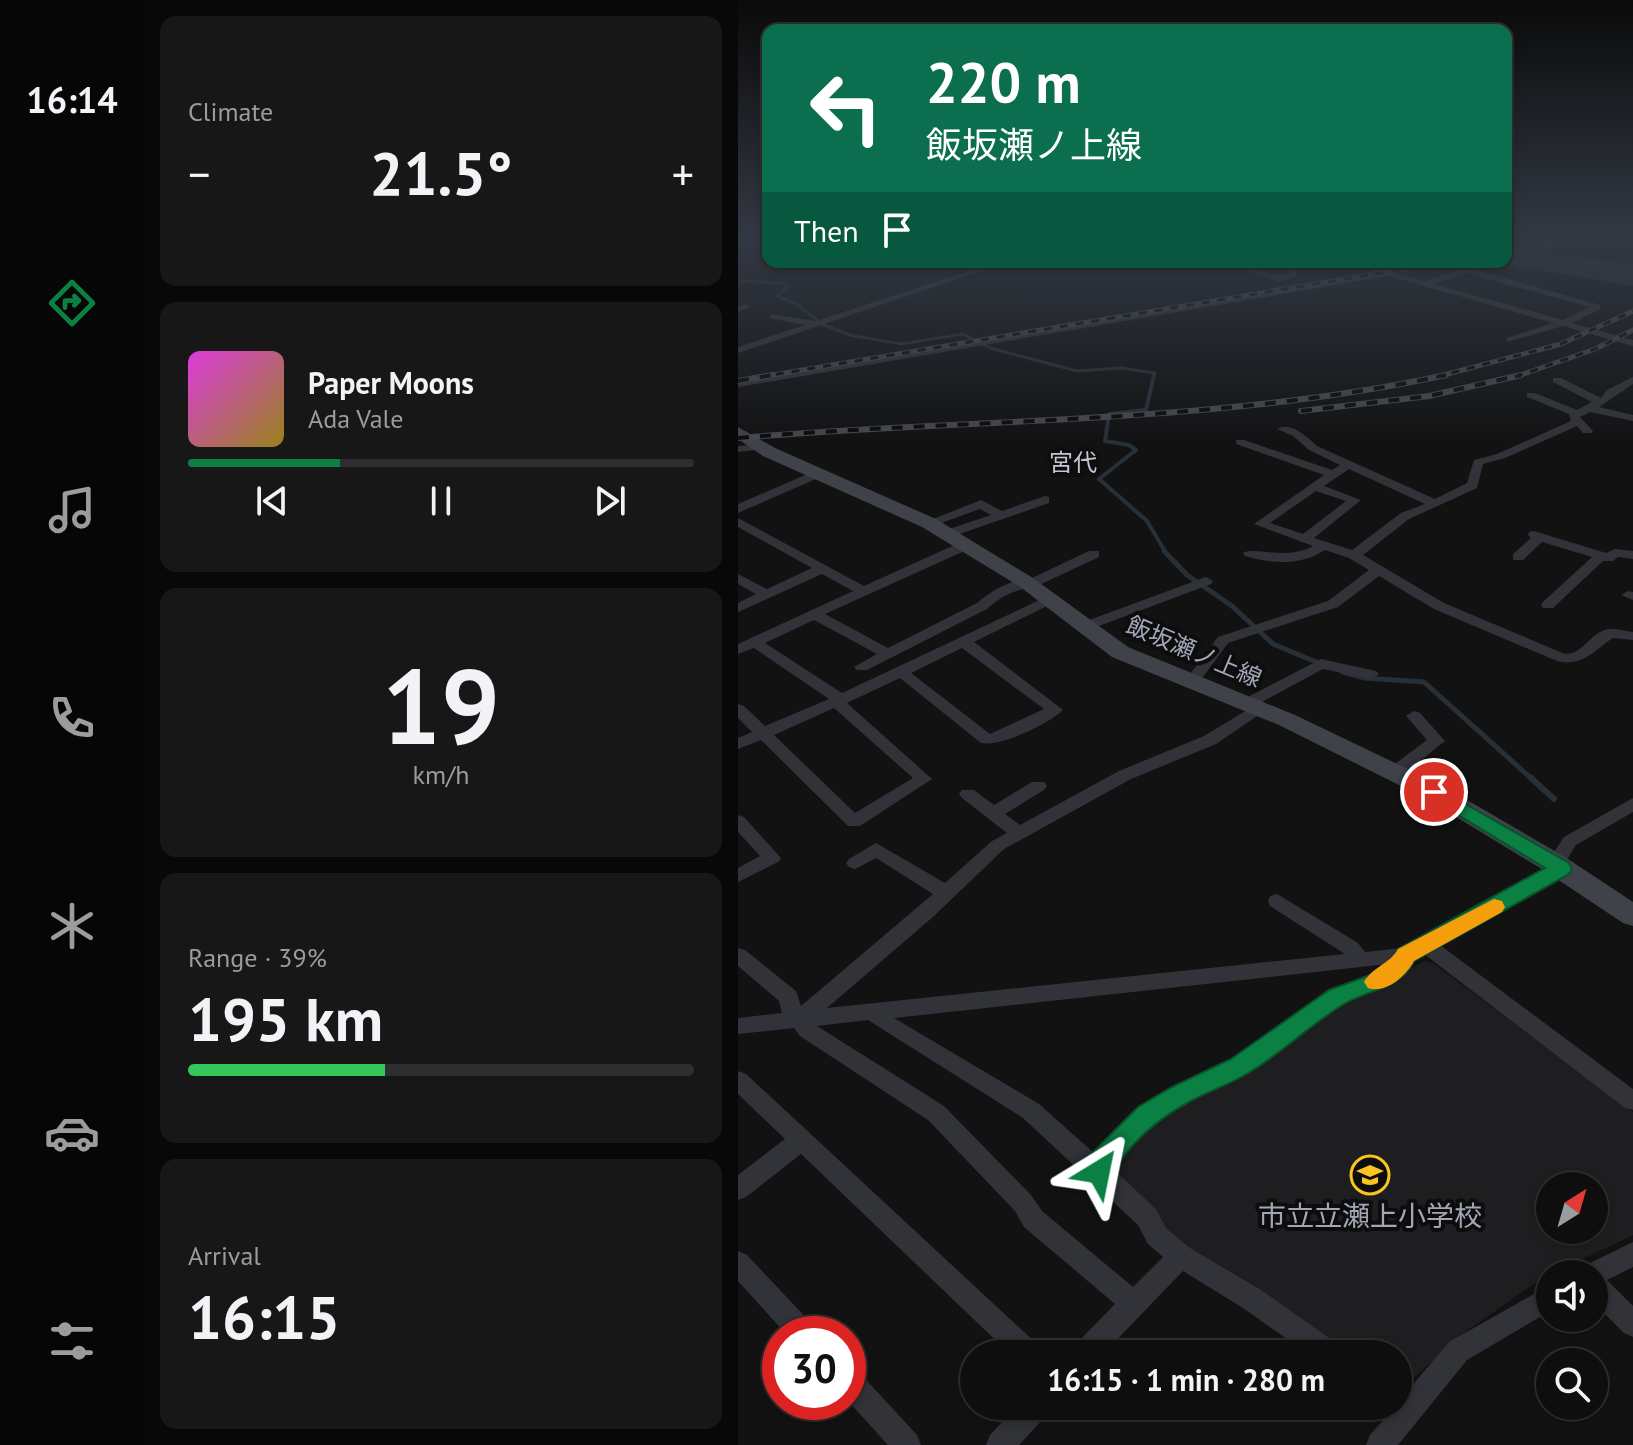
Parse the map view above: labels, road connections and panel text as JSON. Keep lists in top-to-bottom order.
{
  "streets": {
    "main road": ["飯坂瀬ノ上線"]
  },
  "districts": ["宮代"],
  "places": {
    "school or university": ["市立立瀬上小学校"]
  },
  "north": "top right",
  "page": {
    "tabs": "16:14",
    "tile": [
      "Climate",
      ["19", "km/h"],
      ["Range · 39%", "195 km"],
      ["Arrival", "16:15"]
    ],
    "turn": ["220 m", "飯坂瀬ノ上線"],
    "heat": ["−", "21.5°", "+"],
    "then": "Then",
    "song": ["Paper Moons", "Ada Vale"],
    "limit": "30",
    "trip": "16:15 · 1 min · 280 m"
  }
}
